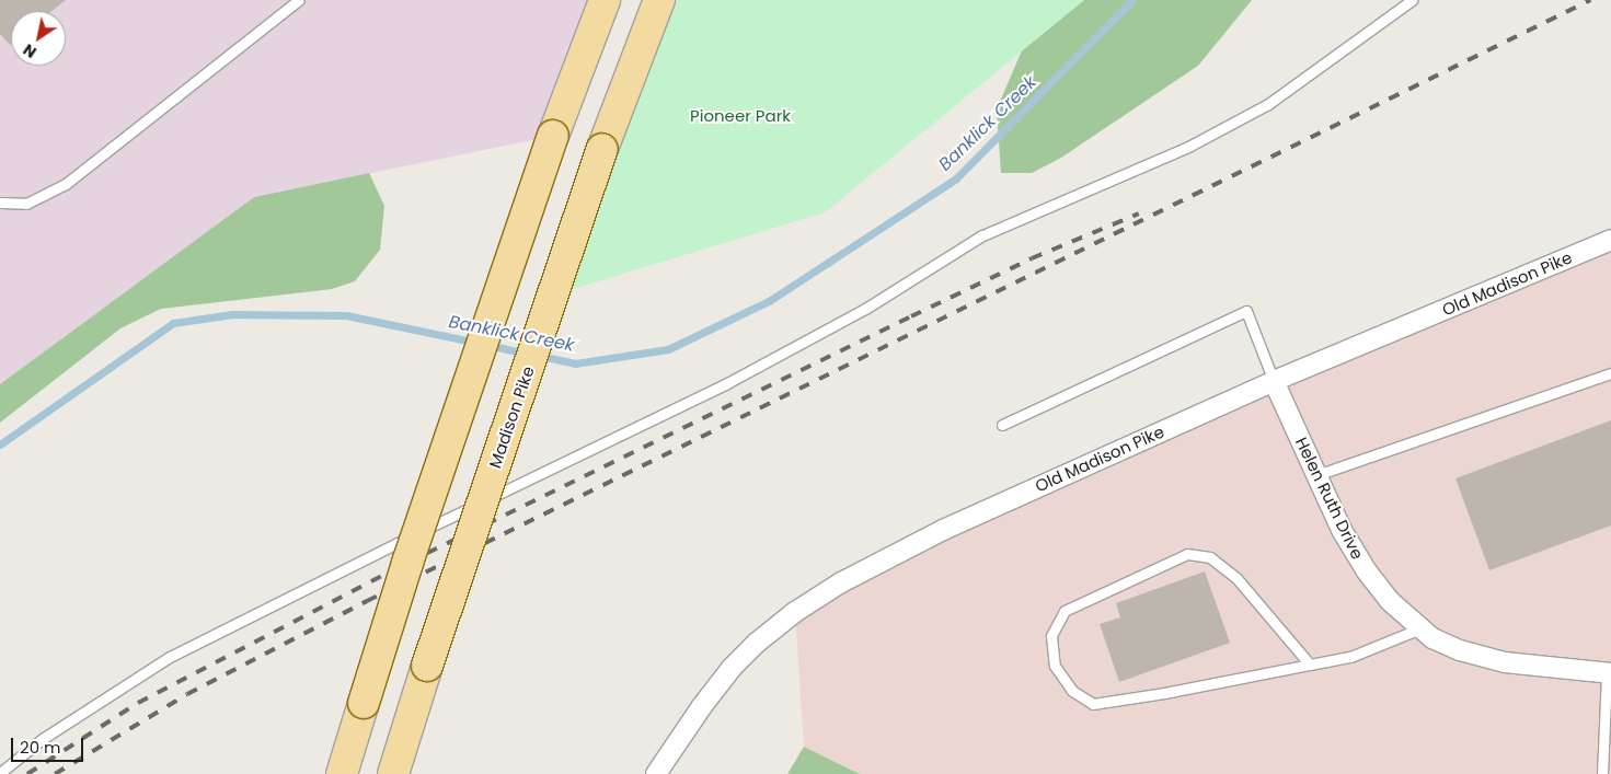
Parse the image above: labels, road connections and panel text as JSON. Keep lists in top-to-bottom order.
{
  "streets": {
    "main road": ["Madison Pike"],
    "street": ["Old Madison Pike", "Helen Ruth Drive"]
  },
  "crossings": [
    ["Old Madison Pike", "Helen Ruth Drive"]
  ],
  "water": ["Banklick Creek"],
  "parks": ["Pioneer Park"],
  "scale_bar": "20 m",
  "north": "bottom left"
}
